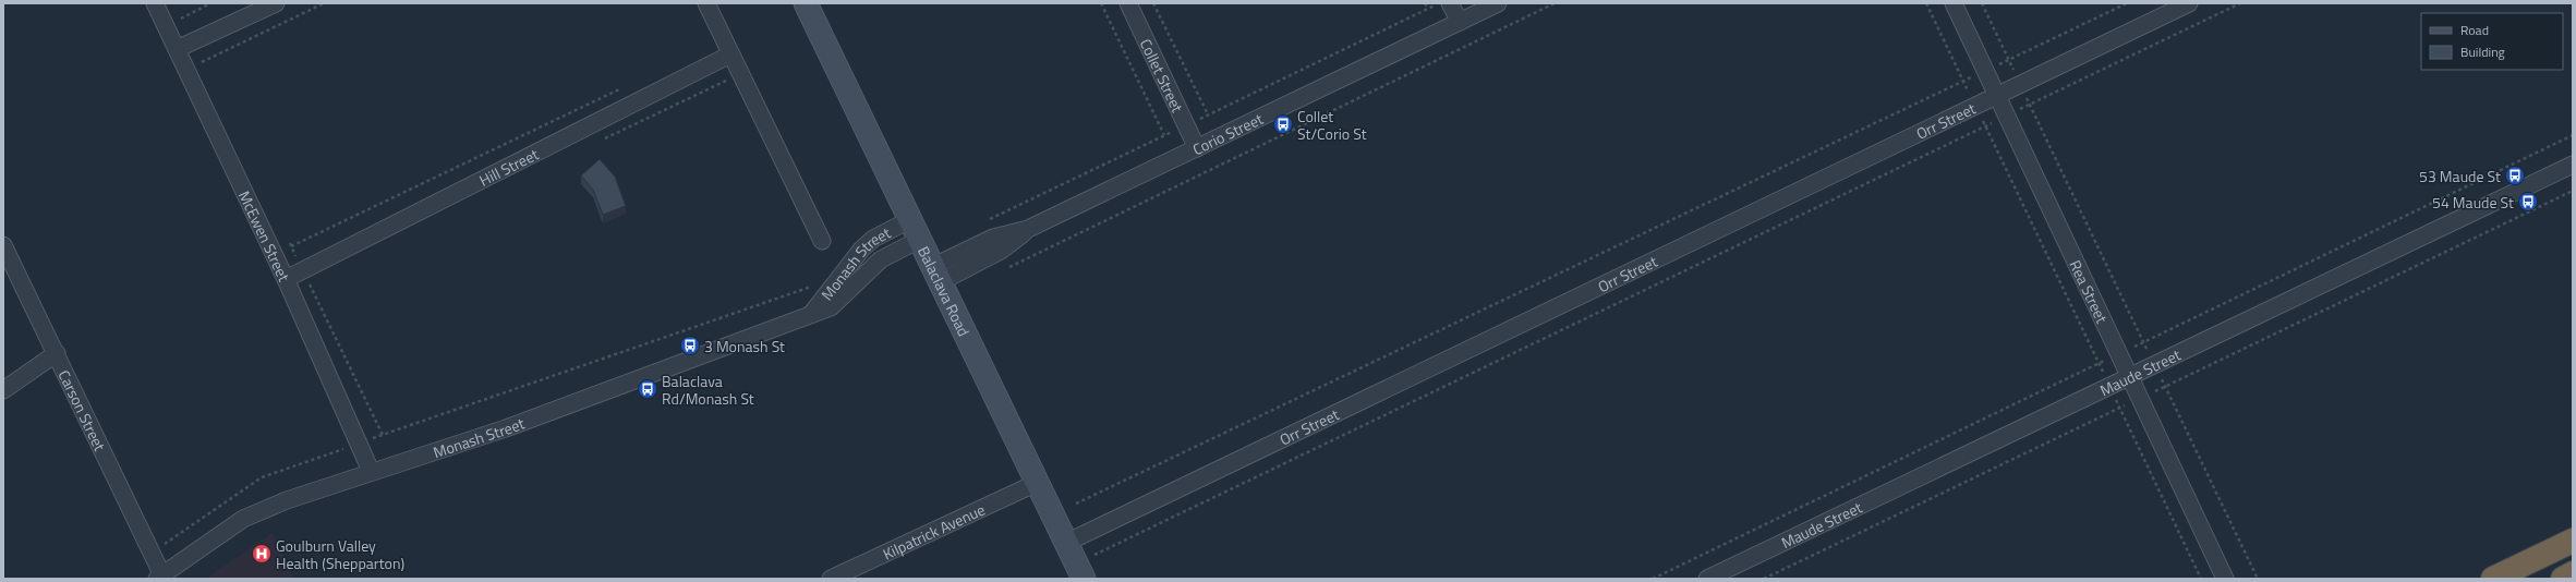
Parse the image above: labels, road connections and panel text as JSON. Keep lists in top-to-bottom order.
{
  "streets": {
    "main road": ["Balaclava Road"],
    "street": [
      "Collet Street",
      "Orr Street",
      "Corio Street",
      "Hill Street",
      "McEwen Street",
      "Monash Street",
      "Rea Street",
      "Maude Street",
      "Carson Street",
      "Kilpatrick Avenue"
    ]
  },
  "crossings": [
    ["Collet Street", "Corio Street"],
    ["Orr Street", "Balaclava Road"],
    ["Orr Street", "Rea Street"],
    ["Corio Street", "Balaclava Road"],
    ["Hill Street", "McEwen Street"],
    ["McEwen Street", "Monash Street"],
    ["Monash Street", "Balaclava Road"],
    ["Monash Street", "Carson Street"],
    ["Balaclava Road", "Kilpatrick Avenue"],
    ["Rea Street", "Maude Street"]
  ],
  "places": {
    "bus stop": [
      "Collet St/Corio St",
      "53 Maude St",
      "54 Maude St",
      "3 Monash St",
      "Balaclava Rd/Monash St"
    ],
    "hospital": ["Goulburn Valley Health (Shepparton)"]
  },
  "legend": ["Road", "Building"]
}
